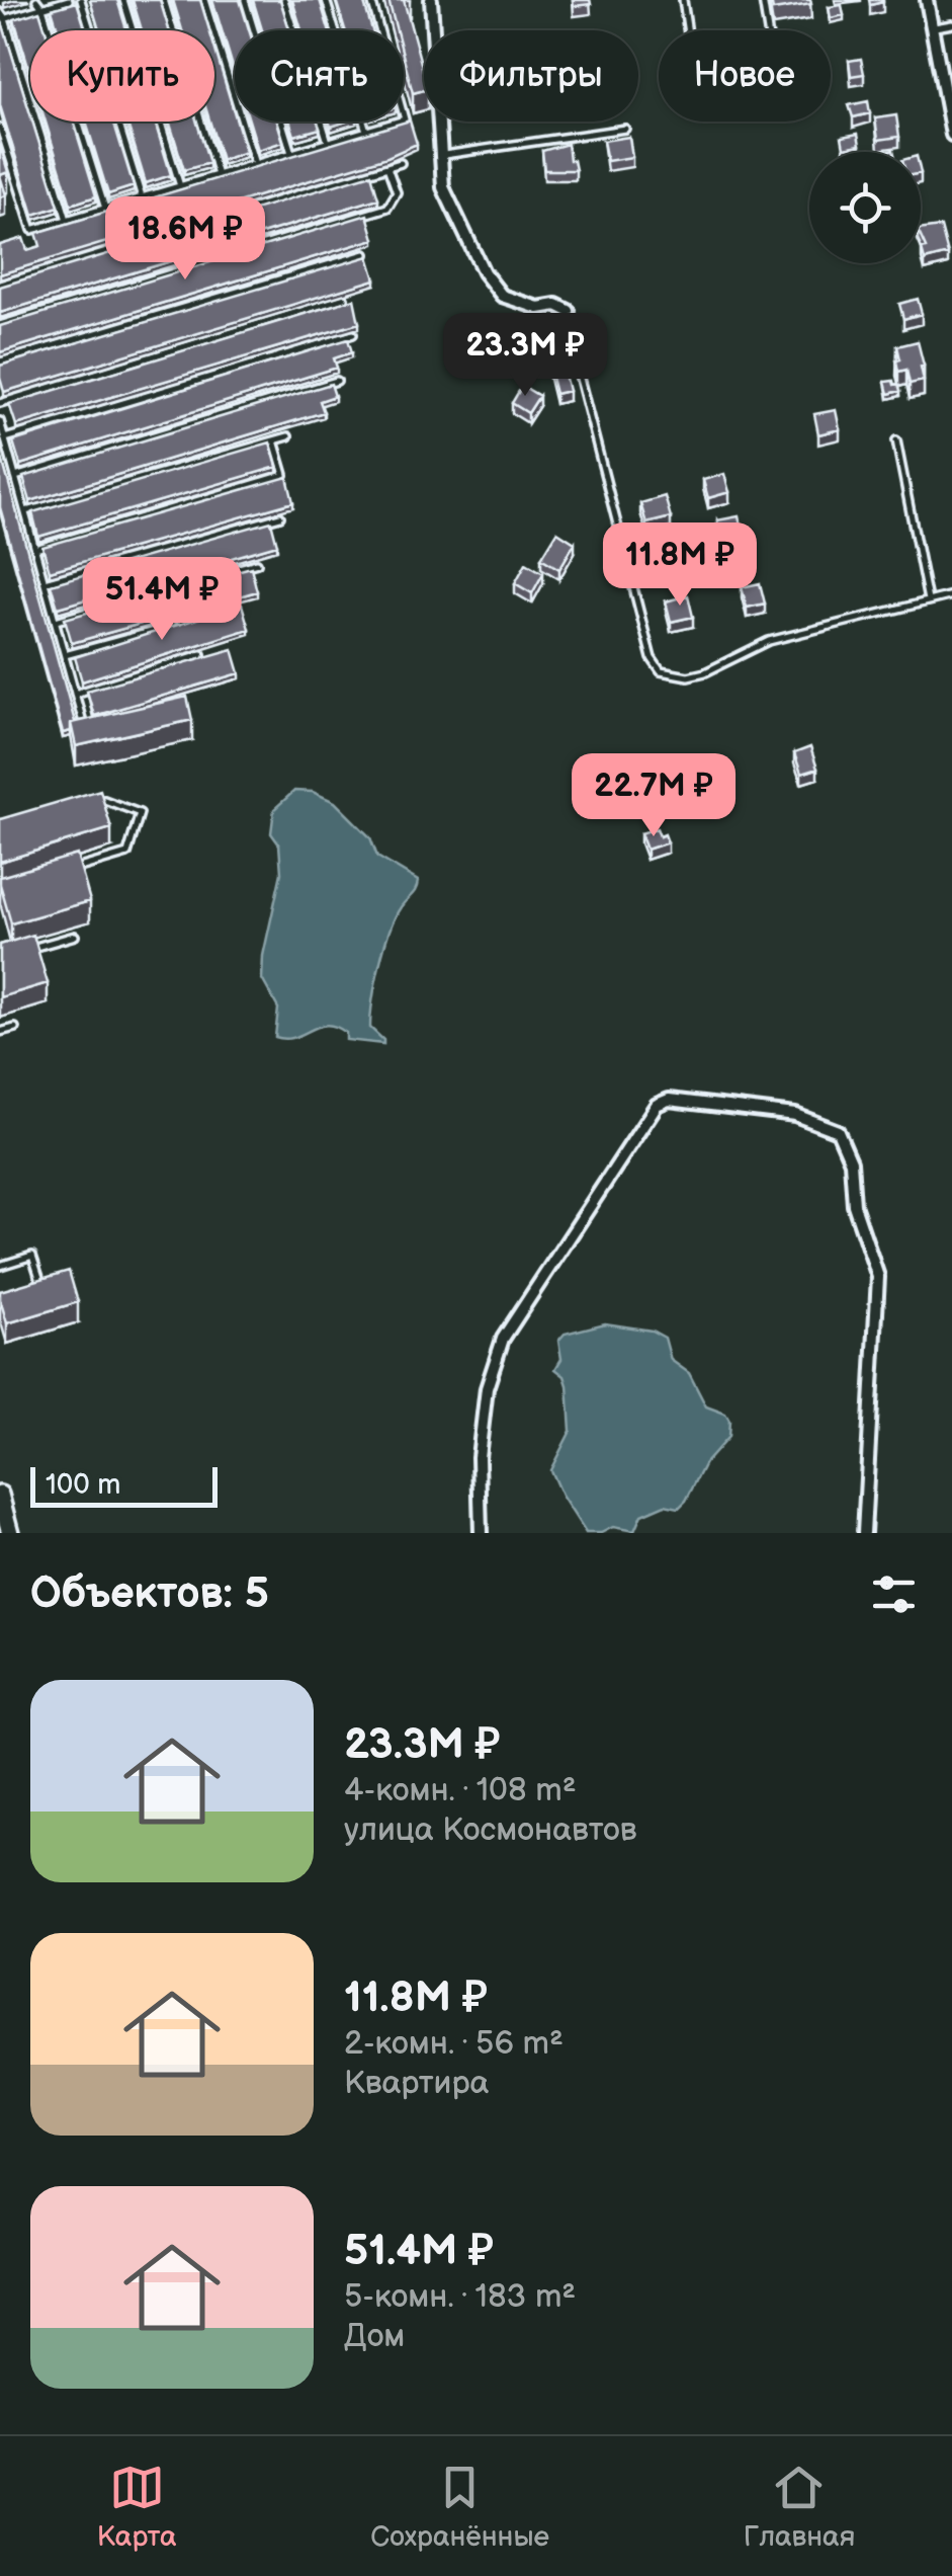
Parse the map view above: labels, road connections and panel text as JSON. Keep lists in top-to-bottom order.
{
  "scale_bar": "100 m",
  "page": {
    "chip": [
      "Купить",
      "Снять",
      "Фильтры",
      "Новое"
    ],
    "price": [
      "18.6M ₽",
      "23.3M ₽",
      "11.8M ₽",
      "51.4M ₽",
      "22.7M ₽"
    ],
    "scale": "100 m",
    "heading": "Объектов: 5",
    "list": [
      {
        "name": "23.3M ₽",
        "note": "4-комн. · 108 m² · улица Космонавтов"
      },
      {
        "name": "11.8M ₽",
        "note": "2-комн. · 56 m² · Квартира"
      },
      {
        "name": "51.4M ₽",
        "note": "5-комн. · 183 m² · Дом"
      }
    ],
    "tabs": ["Карта", "Сохранённые", "Главная"]
  }
}
